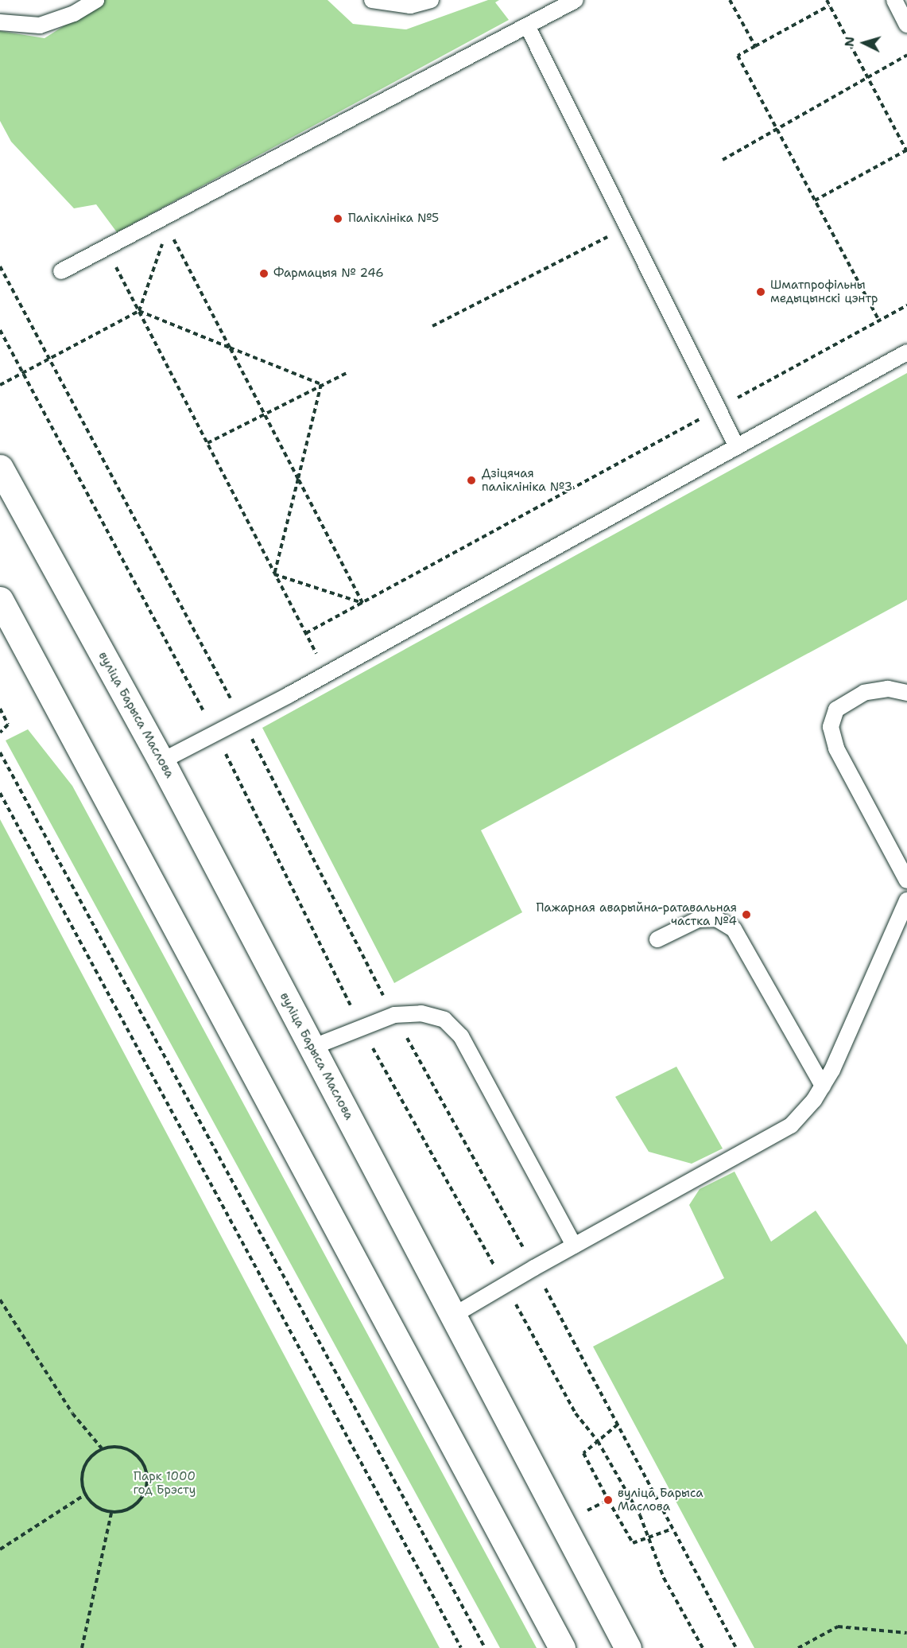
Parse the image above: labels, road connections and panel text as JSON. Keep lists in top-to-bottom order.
{
  "streets": {
    "main road": ["вуліца Барыса Маслова"]
  },
  "parks": ["Парк 1000 год Брэсту"],
  "places": [
    "Паліклініка №5",
    "Фармацыя № 246",
    "Шматпрофільны медыцынскі цэнтр",
    "Дзіцячая паліклініка №3",
    "Пажарная аварыйна-ратавальная частка №4",
    "вуліца Барыса Маслова"
  ],
  "north": "left"
}
